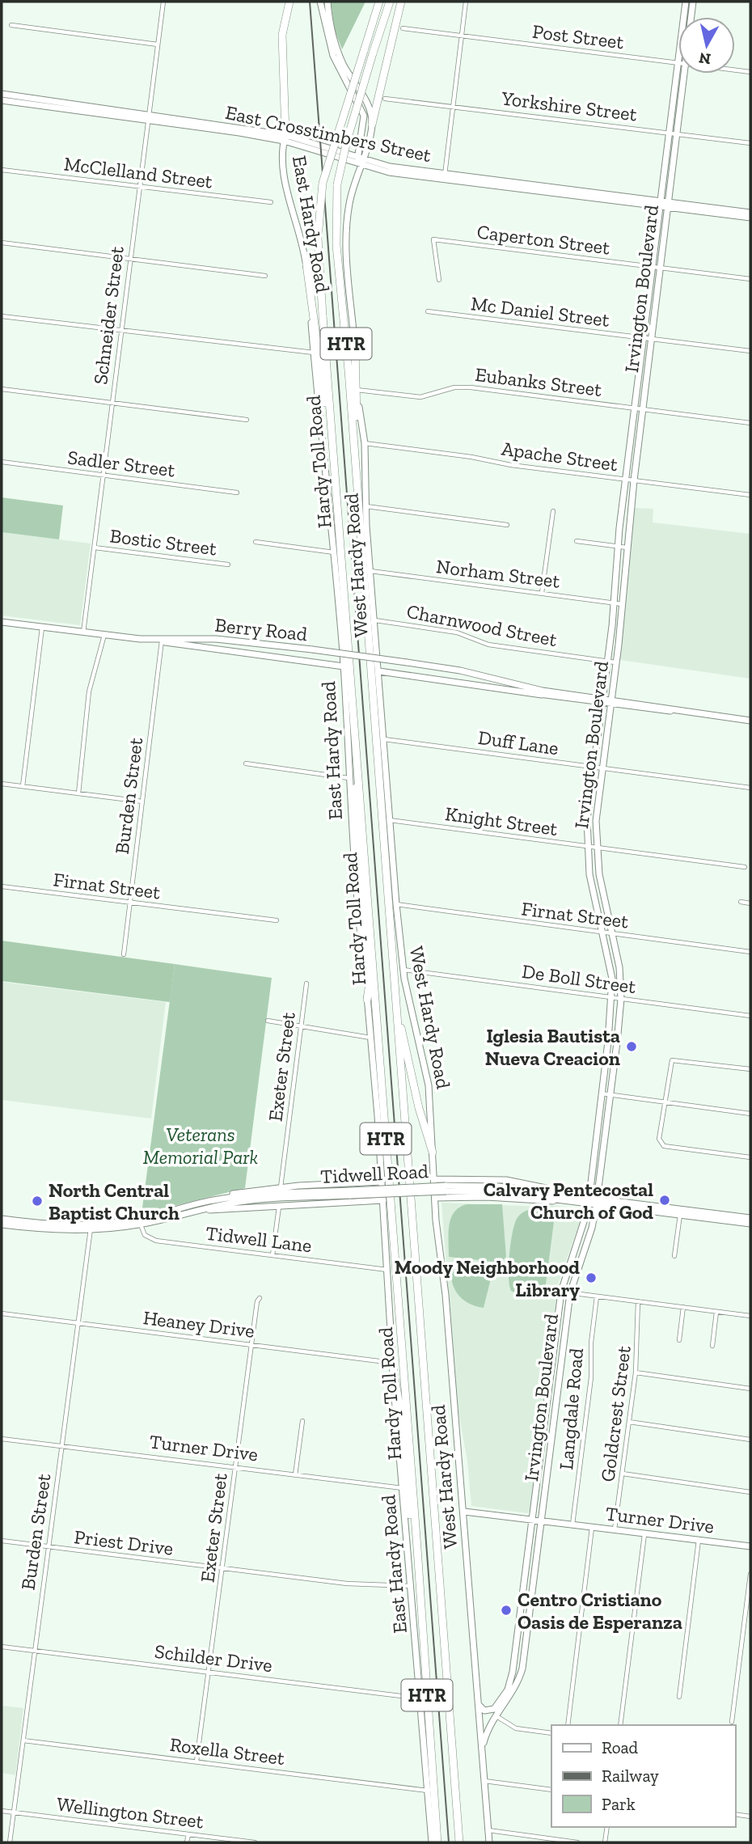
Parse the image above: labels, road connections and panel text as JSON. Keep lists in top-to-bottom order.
{
  "streets": {
    "highway": ["HTR", "Hardy Toll Road"],
    "main road": [
      "East Crosstimbers Street",
      "East Hardy Road",
      "Irvington Boulevard",
      "West Hardy Road",
      "Berry Road",
      "Tidwell Road",
      "Turner Drive"
    ],
    "street": [
      "Post Street",
      "Yorkshire Street",
      "McClelland Street",
      "Caperton Street",
      "Mc Daniel Street",
      "Schneider Street",
      "Eubanks Street",
      "Apache Street",
      "Sadler Street",
      "Bostic Street",
      "Norham Street",
      "Charnwood Street",
      "Duff Lane",
      "Burden Street",
      "Knight Street",
      "Firnat Street",
      "De Boll Street",
      "Exeter Street",
      "Tidwell Lane",
      "Heaney Drive",
      "Langdale Road",
      "Goldcrest Street",
      "Priest Drive",
      "Schilder Drive",
      "Roxella Street",
      "Wellington Street"
    ]
  },
  "crossings": [
    ["Post Street", "Irvington Boulevard"],
    ["Yorkshire Street", "Irvington Boulevard"],
    ["East Crosstimbers Street", "East Hardy Road"],
    ["East Crosstimbers Street", "Irvington Boulevard"],
    ["East Crosstimbers Street", "Schneider Street"],
    ["East Crosstimbers Street", "West Hardy Road"],
    ["McClelland Street", "Schneider Street"],
    ["East Hardy Road", "Tidwell Lane"],
    ["East Hardy Road", "Heaney Drive"],
    ["East Hardy Road", "Turner Drive"],
    ["East Hardy Road", "Priest Drive"],
    ["East Hardy Road", "Schilder Drive"],
    ["East Hardy Road", "Roxella Street"],
    ["Caperton Street", "Irvington Boulevard"],
    ["Irvington Boulevard", "Mc Daniel Street"],
    ["Irvington Boulevard", "Eubanks Street"],
    ["Irvington Boulevard", "Apache Street"],
    ["Irvington Boulevard", "West Hardy Road"],
    ["Irvington Boulevard", "Norham Street"],
    ["Irvington Boulevard", "Charnwood Street"],
    ["Irvington Boulevard", "Berry Road"],
    ["Irvington Boulevard", "Duff Lane"],
    ["Irvington Boulevard", "Knight Street"],
    ["Irvington Boulevard", "Firnat Street"],
    ["Irvington Boulevard", "De Boll Street"],
    ["Irvington Boulevard", "Tidwell Road"],
    ["Irvington Boulevard", "Turner Drive"],
    ["Schneider Street", "Sadler Street"],
    ["Schneider Street", "Bostic Street"],
    ["Schneider Street", "Berry Road"],
    ["Eubanks Street", "West Hardy Road"],
    ["Apache Street", "West Hardy Road"],
    ["Hardy Toll Road", "West Hardy Road"],
    ["West Hardy Road", "Norham Street"],
    ["West Hardy Road", "Charnwood Street"],
    ["West Hardy Road", "Duff Lane"],
    ["West Hardy Road", "Knight Street"],
    ["West Hardy Road", "Firnat Street"],
    ["West Hardy Road", "De Boll Street"],
    ["West Hardy Road", "Turner Drive"],
    ["Berry Road", "Burden Street"],
    ["Burden Street", "Firnat Street"],
    ["Burden Street", "Tidwell Road"],
    ["Burden Street", "Heaney Drive"],
    ["Burden Street", "Turner Drive"],
    ["Burden Street", "Priest Drive"],
    ["Burden Street", "Schilder Drive"],
    ["Burden Street", "Roxella Street"],
    ["Burden Street", "Wellington Street"],
    ["Exeter Street", "Heaney Drive"],
    ["Exeter Street", "Turner Drive"],
    ["Exeter Street", "Priest Drive"],
    ["Exeter Street", "Schilder Drive"],
    ["Exeter Street", "Roxella Street"],
    ["Tidwell Road", "Tidwell Lane"],
    ["Langdale Road", "Turner Drive"],
    ["Goldcrest Street", "Turner Drive"]
  ],
  "parks": ["Veterans Memorial Park"],
  "places": [
    "Iglesia Bautista Nueva Creacion",
    "Calvary Pentecostal Church of God",
    "North Central Baptist Church",
    "Moody Neighborhood Library",
    "Centro Cristiano Oasis de Esperanza"
  ],
  "legend": ["Road", "Railway", "Park"],
  "north": "bottom"
}
